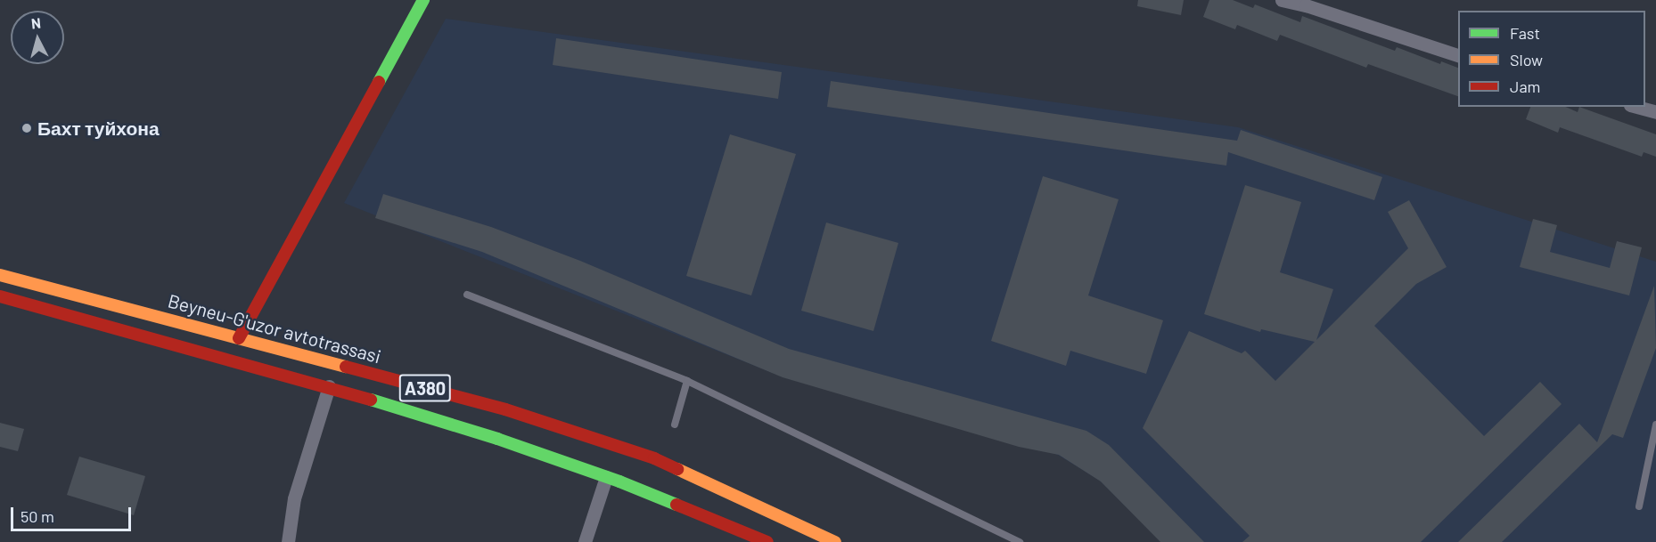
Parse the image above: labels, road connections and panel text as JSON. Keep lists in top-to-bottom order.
{
  "streets": {
    "main road": ["Beyneu-G'uzor avtotrassasi", "A380"]
  },
  "places": ["Бахт туйхона"],
  "legend": ["Fast", "Slow", "Jam"],
  "scale_bar": "50 m",
  "north": "top"
}
